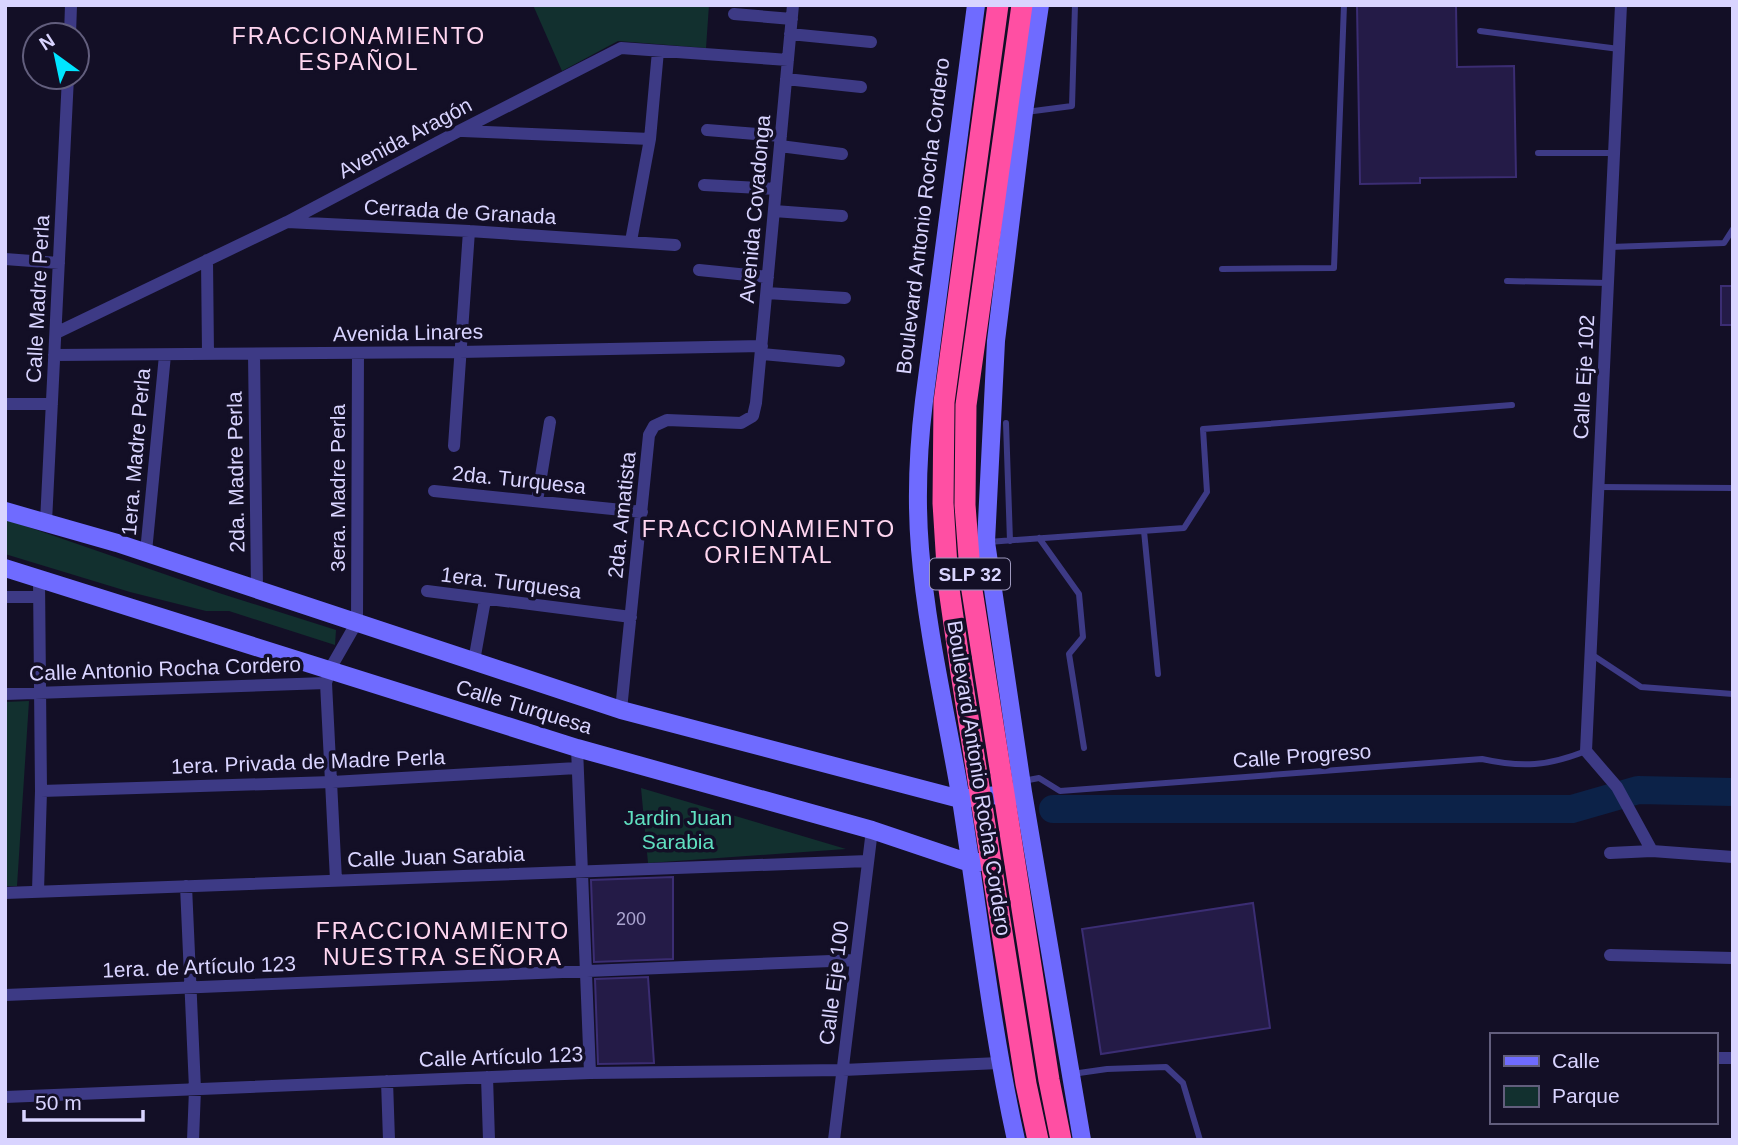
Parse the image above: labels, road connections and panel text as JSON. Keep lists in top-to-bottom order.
{
  "streets": {
    "highway": ["Boulevard Antonio Rocha Cordero", "SLP 32"],
    "main road": ["Calle Turquesa"],
    "street": [
      "Avenida Aragón",
      "Avenida Covadonga",
      "Cerrada de Granada",
      "Calle Madre Perla",
      "Avenida Linares",
      "Calle Eje 102",
      "1era. Madre Perla",
      "2da. Madre Perla",
      "2da. Turquesa",
      "3era. Madre Perla",
      "2da. Amatista",
      "1era. Turquesa",
      "Calle Antonio Rocha Cordero",
      "1era. Privada de Madre Perla",
      "Calle Juan Sarabia",
      "1era. de Artículo 123",
      "Calle Eje 100",
      "Calle Artículo 123"
    ],
    "lane": ["Calle Progreso"]
  },
  "crossings": [
    ["Avenida Aragón", "Avenida Covadonga"],
    ["Avenida Aragón", "Cerrada de Granada"],
    ["Avenida Aragón", "Calle Madre Perla"],
    ["Avenida Covadonga", "Avenida Linares"],
    ["Avenida Covadonga", "2da. Amatista"],
    ["Boulevard Antonio Rocha Cordero", "Calle Turquesa"],
    ["Boulevard Antonio Rocha Cordero", "Calle Progreso"],
    ["Boulevard Antonio Rocha Cordero", "Calle Artículo 123"],
    ["Calle Madre Perla", "Avenida Linares"],
    ["Calle Madre Perla", "Calle Turquesa"],
    ["Avenida Linares", "1era. Madre Perla"],
    ["Avenida Linares", "2da. Madre Perla"],
    ["Avenida Linares", "3era. Madre Perla"],
    ["Calle Eje 102", "Calle Progreso"],
    ["1era. Madre Perla", "Calle Turquesa"],
    ["2da. Madre Perla", "Calle Turquesa"],
    ["2da. Turquesa", "2da. Amatista"],
    ["3era. Madre Perla", "Calle Turquesa"],
    ["2da. Amatista", "1era. Turquesa"],
    ["2da. Amatista", "Calle Turquesa"],
    ["Calle Antonio Rocha Cordero", "Calle Turquesa"],
    ["Calle Turquesa", "Calle Progreso"],
    ["Calle Turquesa", "Calle Eje 100"],
    ["Calle Juan Sarabia", "Calle Eje 100"],
    ["1era. de Artículo 123", "Calle Eje 100"],
    ["Calle Eje 100", "Calle Artículo 123"]
  ],
  "districts": ["FRACCIONAMIENTO ESPAÑOL", "FRACCIONAMIENTO ORIENTAL", "FRACCIONAMIENTO NUESTRA SEÑORA"],
  "parks": ["Jardin Juan Sarabia"],
  "house_numbers": ["200"],
  "legend": ["Calle", "Parque"],
  "scale_bar": "50 m",
  "north": "top left"
}
